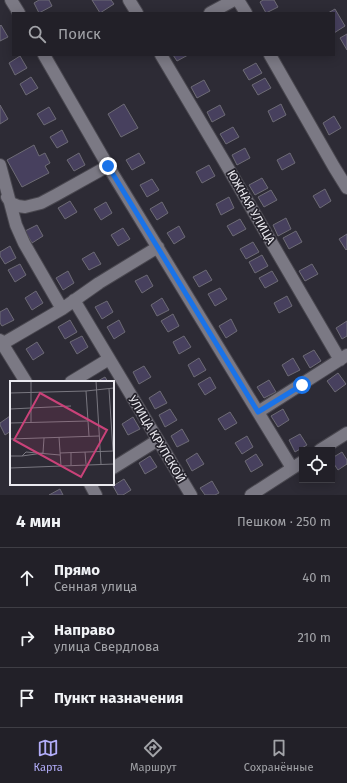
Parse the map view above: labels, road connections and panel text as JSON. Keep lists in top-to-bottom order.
{
  "streets": {
    "street": ["ЮЖНАЯ УЛИЦА", "УЛИЦА КРУПСКОЙ"]
  },
  "page": {
    "search": "Поиск",
    "heading": ["4 мин", "Пешком · 250 m"],
    "list": [
      ["Прямо", "Сенная улица", "40 m"],
      ["Направо", "улица Свердлова", "210 m"],
      "Пункт назначения"
    ],
    "nav": ["Карта", "Маршрут", "Сохранённые"]
  }
}
